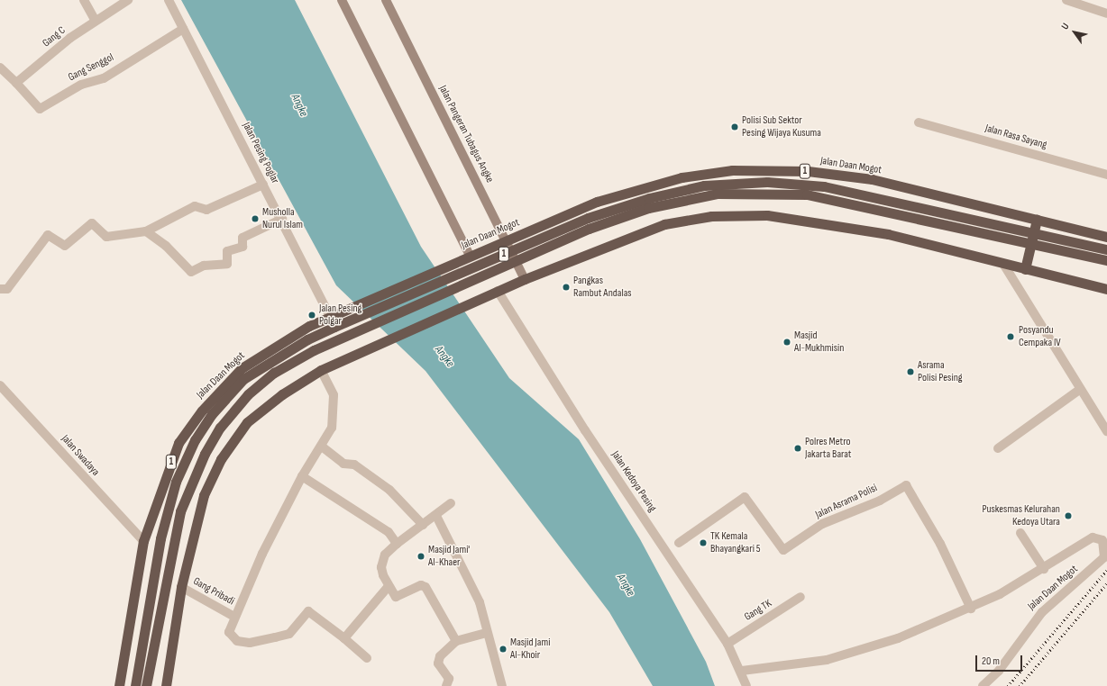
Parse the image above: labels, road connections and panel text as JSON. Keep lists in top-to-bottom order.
{
  "streets": {
    "highway": ["Jalan Daan Mogot", "1"],
    "main road": ["Jalan Pangeran Tubagus Angke"],
    "street": [
      "Gang C",
      "Gang Senggol",
      "Jalan Rasa Sayang",
      "Jalan Pesing Poglar",
      "Jalan Swadaya",
      "Jalan Kedoya Pesing",
      "Jalan Asrama Polisi",
      "Gang Pribadi",
      "Gang TK"
    ]
  },
  "crossings": [
    ["Gang C", "Gang Senggol"],
    ["Gang Senggol", "Jalan Pesing Poglar"],
    ["Jalan Pangeran Tubagus Angke", "Jalan Daan Mogot"],
    ["Jalan Pesing Poglar", "Jalan Daan Mogot"],
    ["Jalan Daan Mogot", "Jalan Swadaya"],
    ["Jalan Kedoya Pesing", "Gang TK"]
  ],
  "water": ["Angke"],
  "places": [
    "Polisi Sub Sektor Pesing Wijaya Kusuma",
    "Musholla Nurul Islam",
    "Pangkas Rambut Andalas",
    "Jalan Pesing Polgar",
    "Posyandu Cempaka IV",
    "Masjid Al-Mukhmisin",
    "Asrama Polisi Pesing",
    "Polres Metro Jakarta Barat",
    "Puskesmas Kelurahan Kedoya Utara",
    "TK Kemala Bhayangkari 5",
    "Masjid Jami' Al-Khaer",
    "Masjid Jami Al-Khoir"
  ],
  "scale_bar": "20 m",
  "north": "top left"
}
